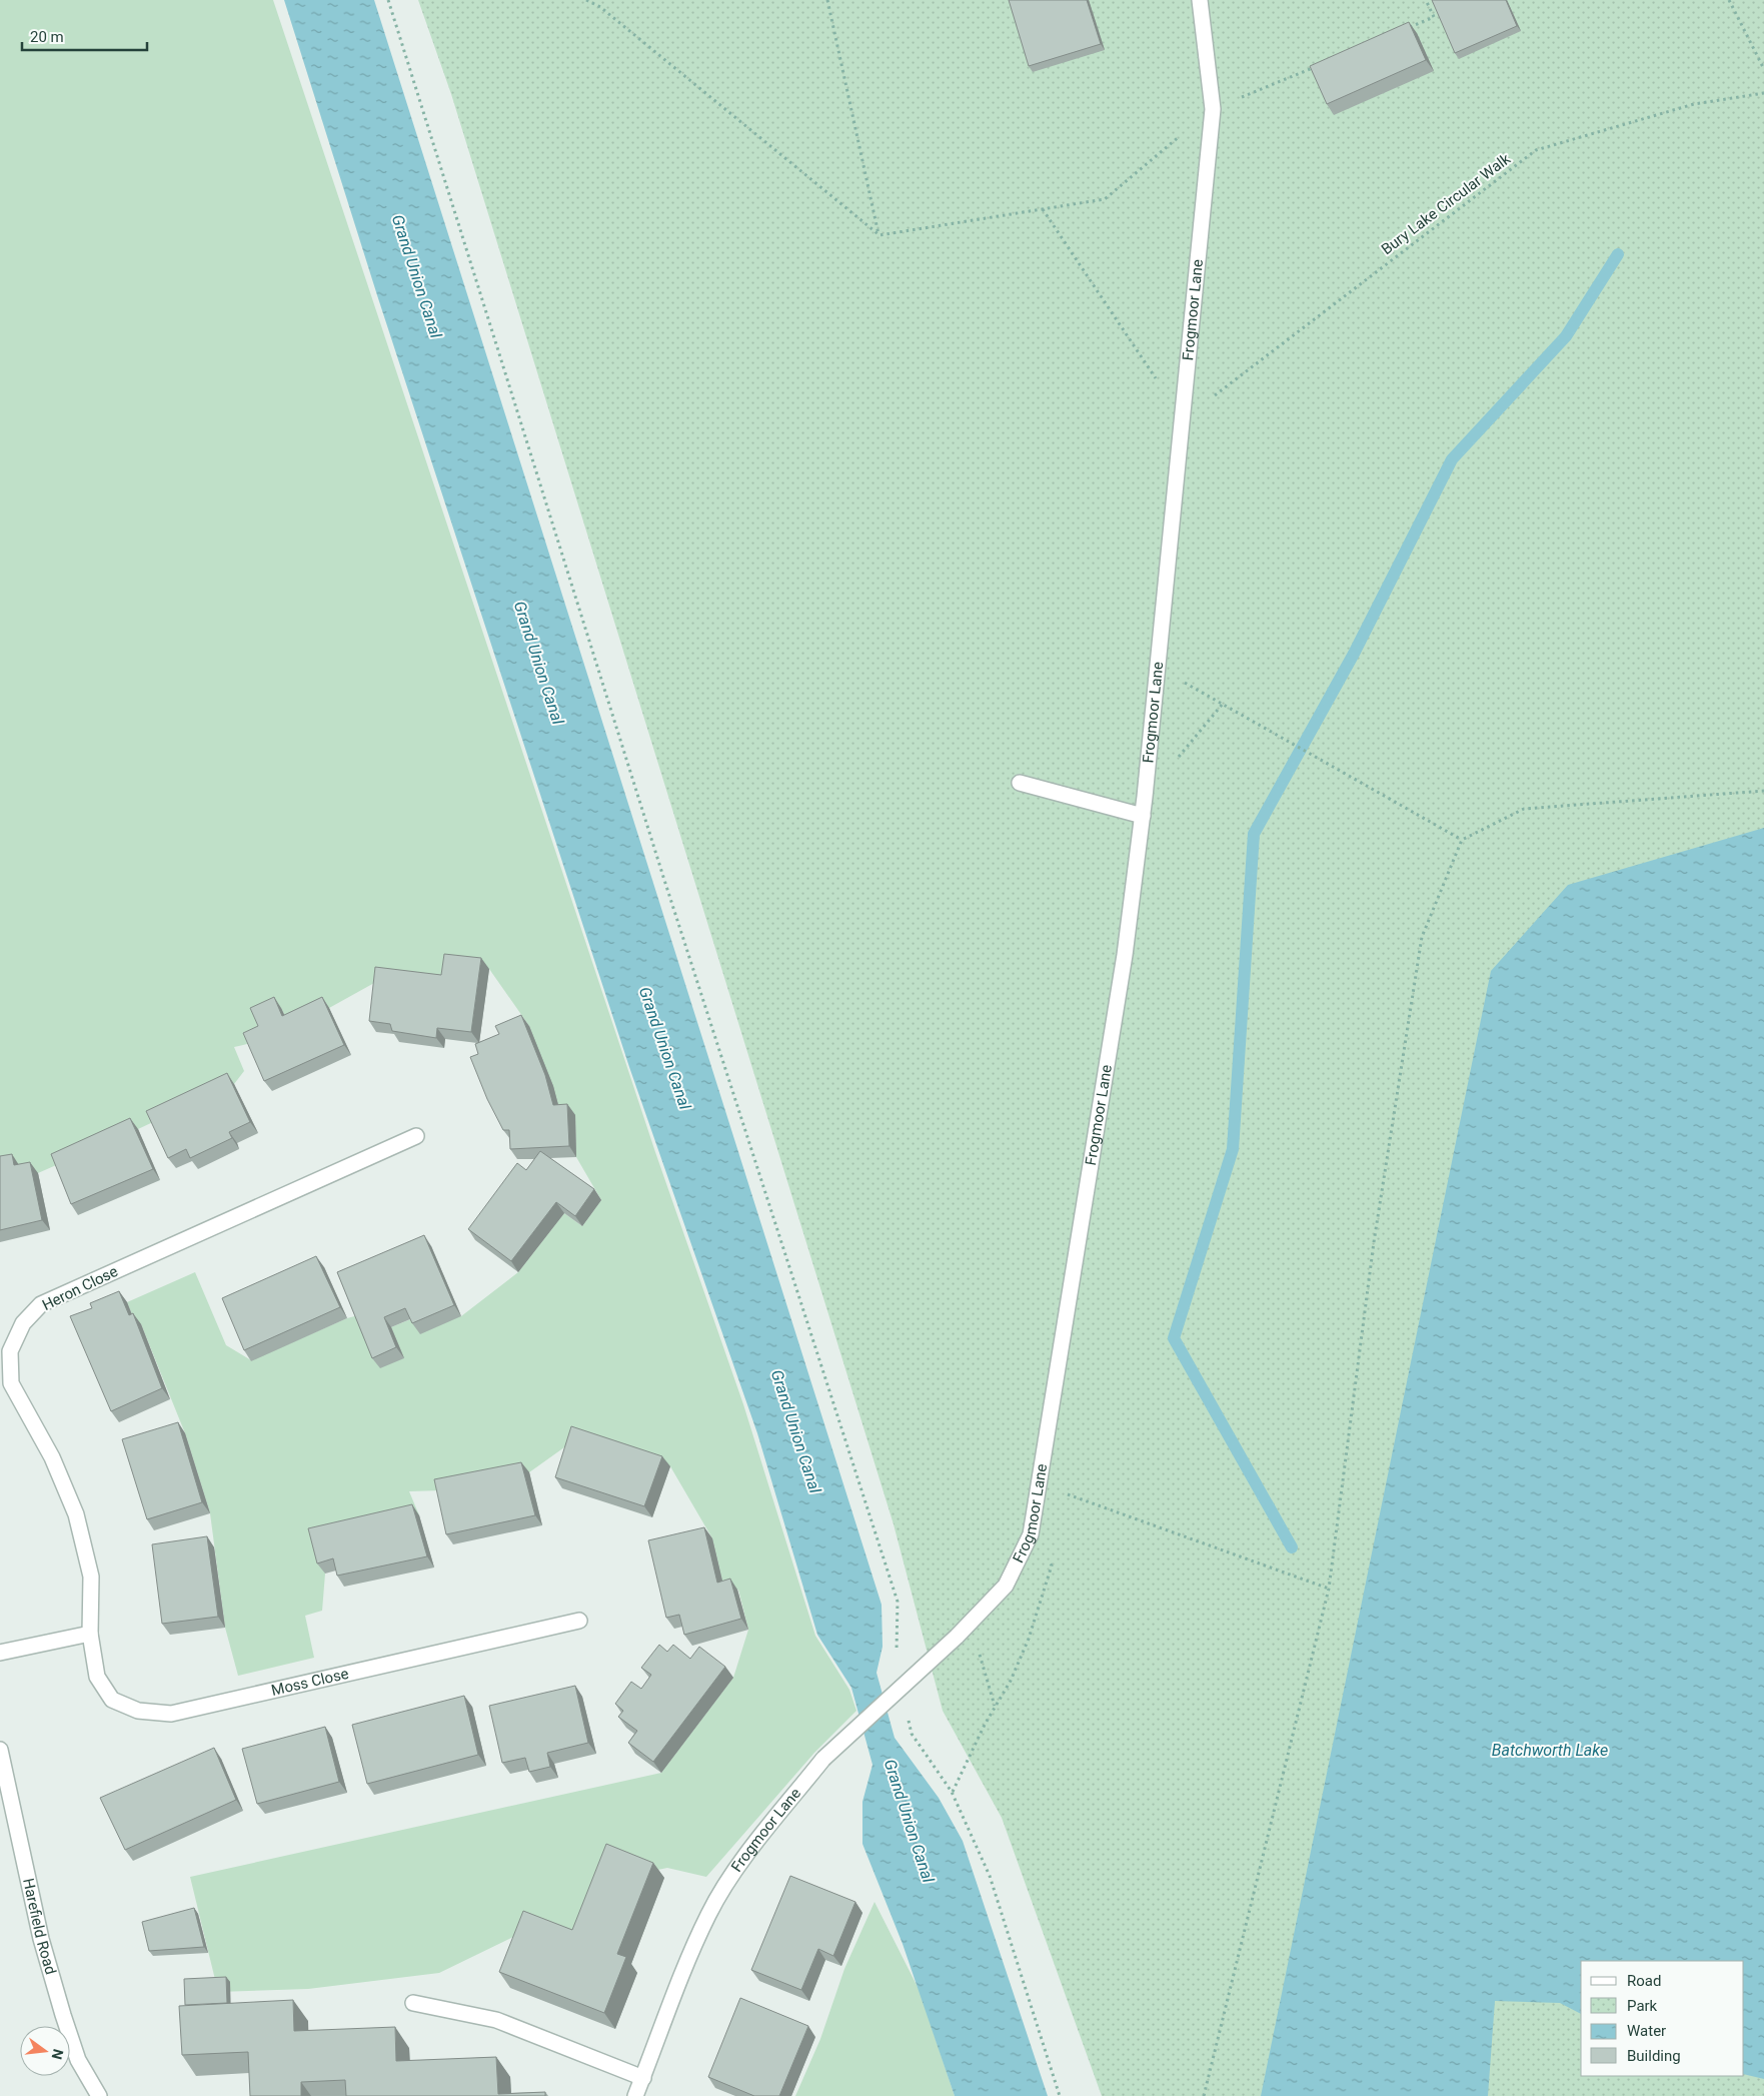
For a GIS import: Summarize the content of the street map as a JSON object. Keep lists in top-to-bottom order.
{
  "streets": {
    "street": [
      "Frogmoor Lane",
      "Heron Close",
      "Moss Close",
      "Harefield Road"
    ],
    "path": ["Bury Lake Circular Walk"]
  },
  "crossings": [
    ["Bury Lake Circular Walk", "Frogmoor Lane"],
    ["Heron Close", "Moss Close"]
  ],
  "water": ["Grand Union Canal", "Batchworth Lake"],
  "legend": [
    "Road",
    "Park",
    "Water",
    "Building"
  ],
  "scale_bar": "20 m",
  "north": "right"
}
